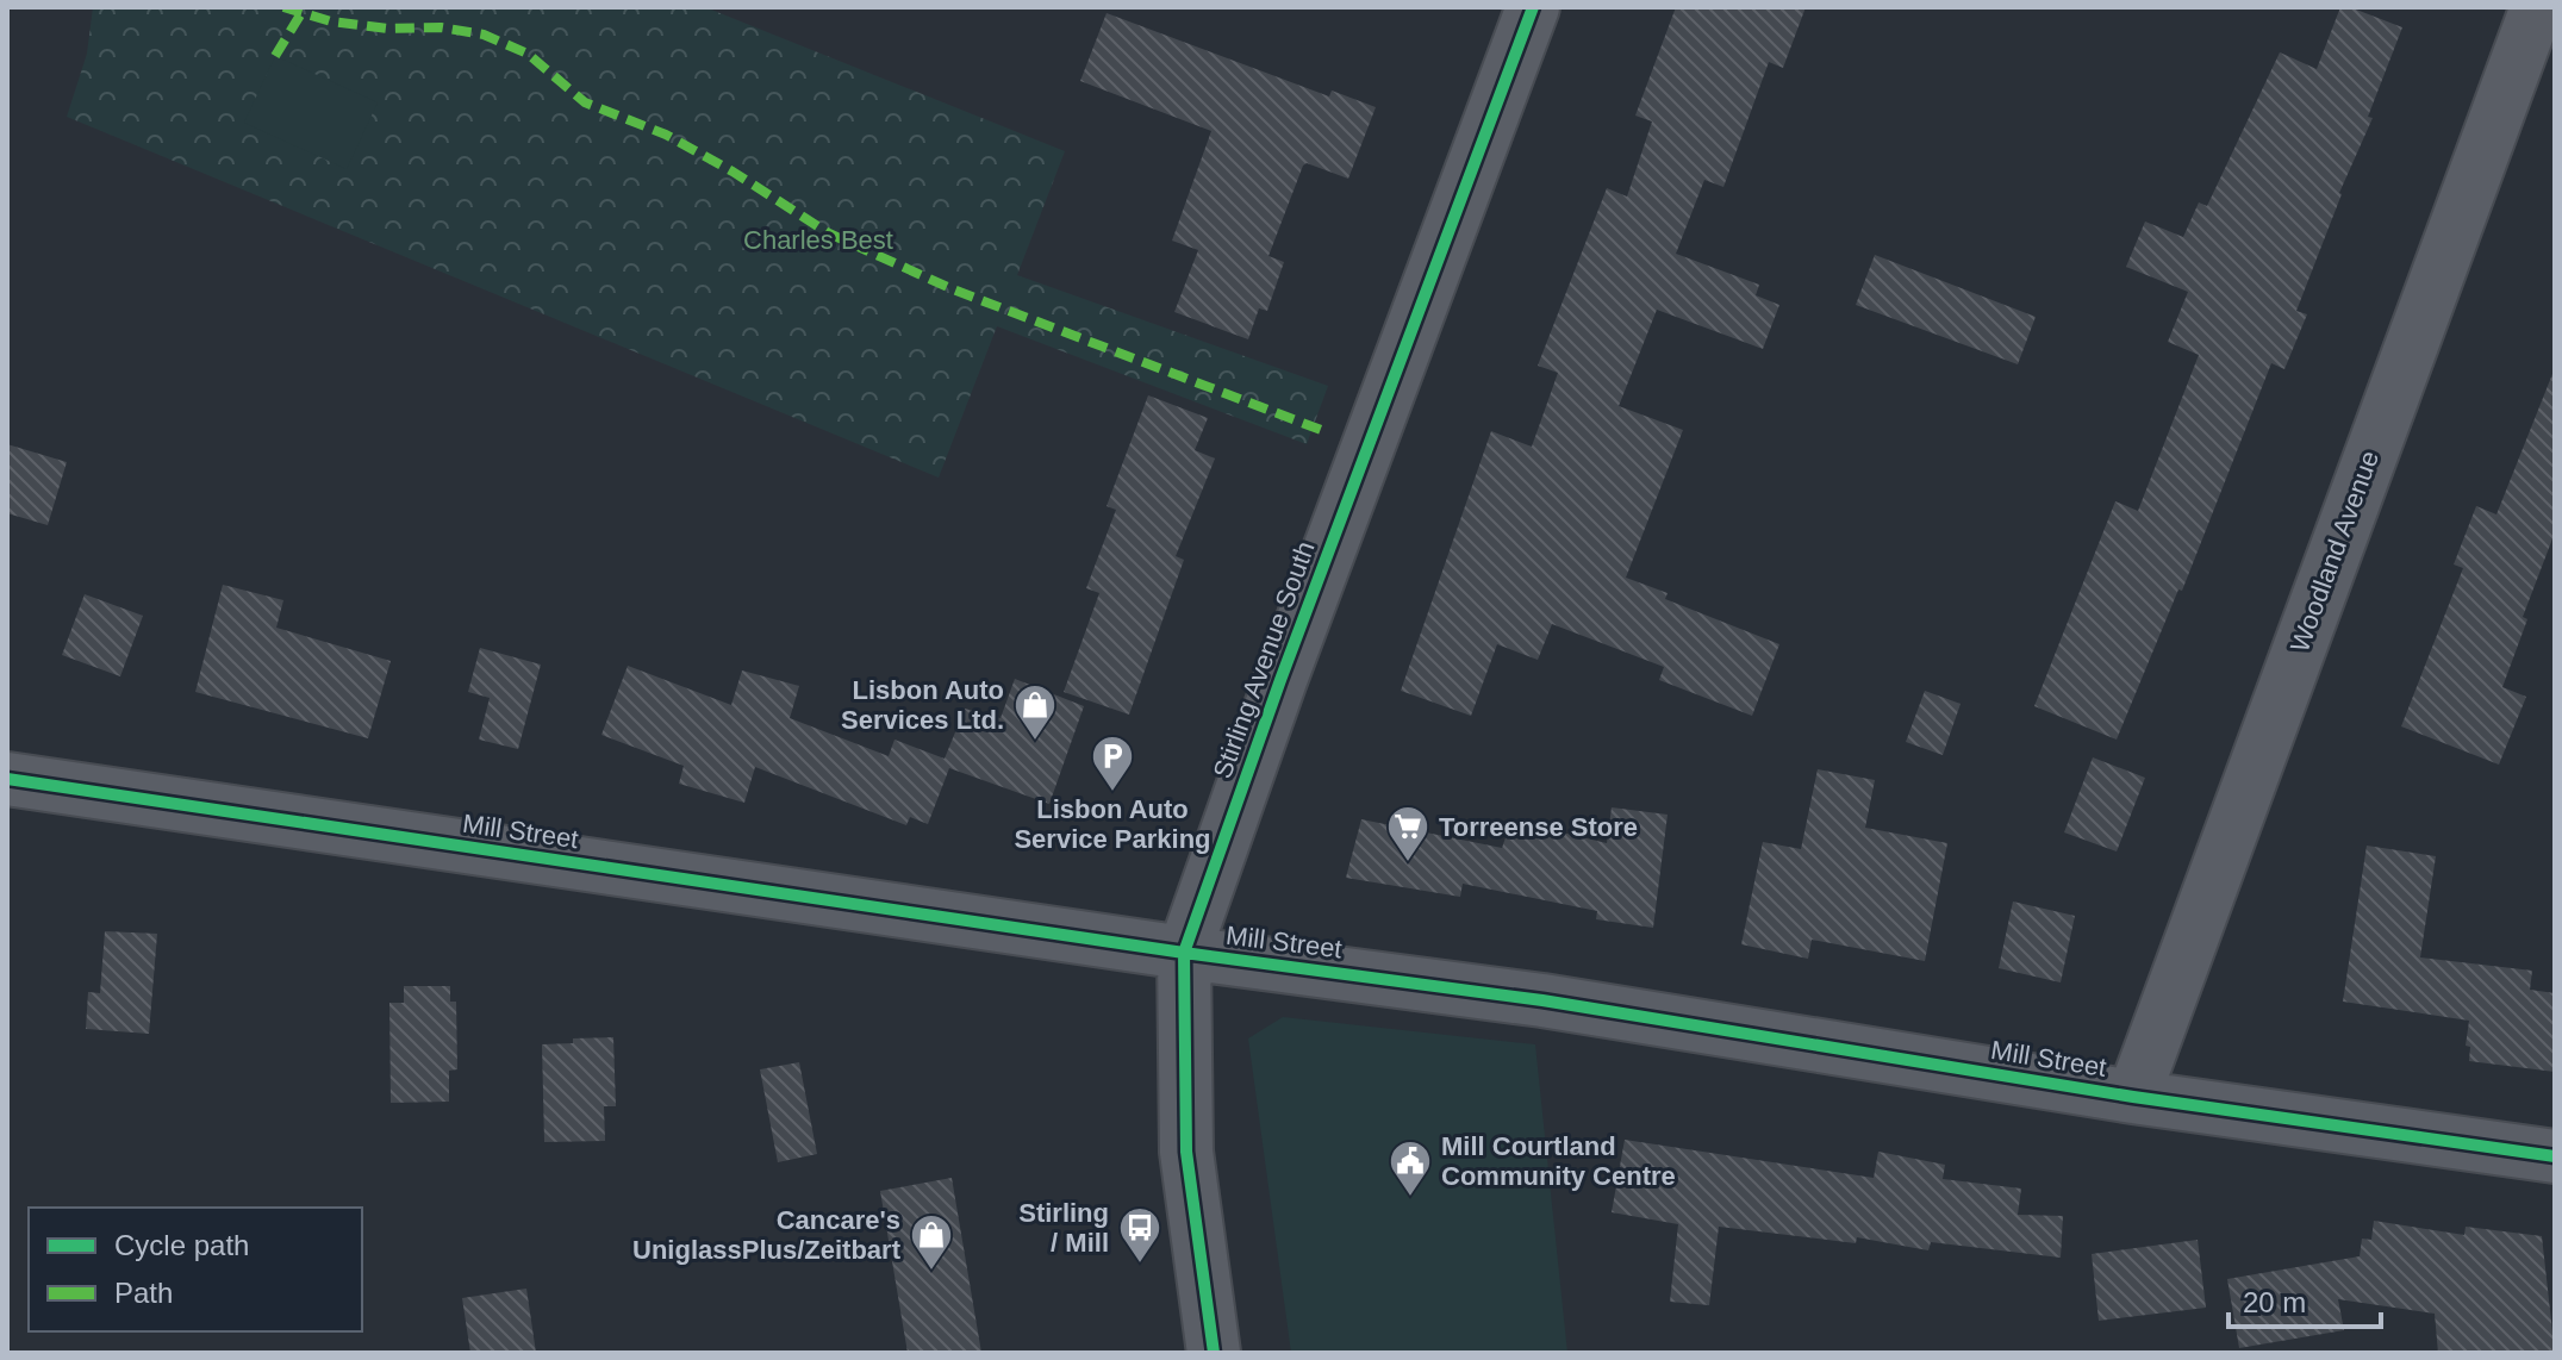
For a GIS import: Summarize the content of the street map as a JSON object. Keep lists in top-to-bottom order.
{
  "streets": {
    "street": ["Woodland Avenue", "Stirling Avenue South", "Mill Street"]
  },
  "crossings": [
    ["Woodland Avenue", "Mill Street"],
    ["Stirling Avenue South", "Mill Street"]
  ],
  "parks": ["Charles Best"],
  "places": {
    "shop": ["Lisbon Auto Services Ltd.", "Cancare's UniglassPlus/Zeitbart"],
    "parking": ["Lisbon Auto Service Parking"],
    "supermarket": ["Torreense Store"],
    "public building": ["Mill Courtland Community Centre"],
    "bus stop": ["Stirling / Mill"]
  },
  "legend": ["Cycle path", "Path"],
  "scale_bar": "20 m"
}
